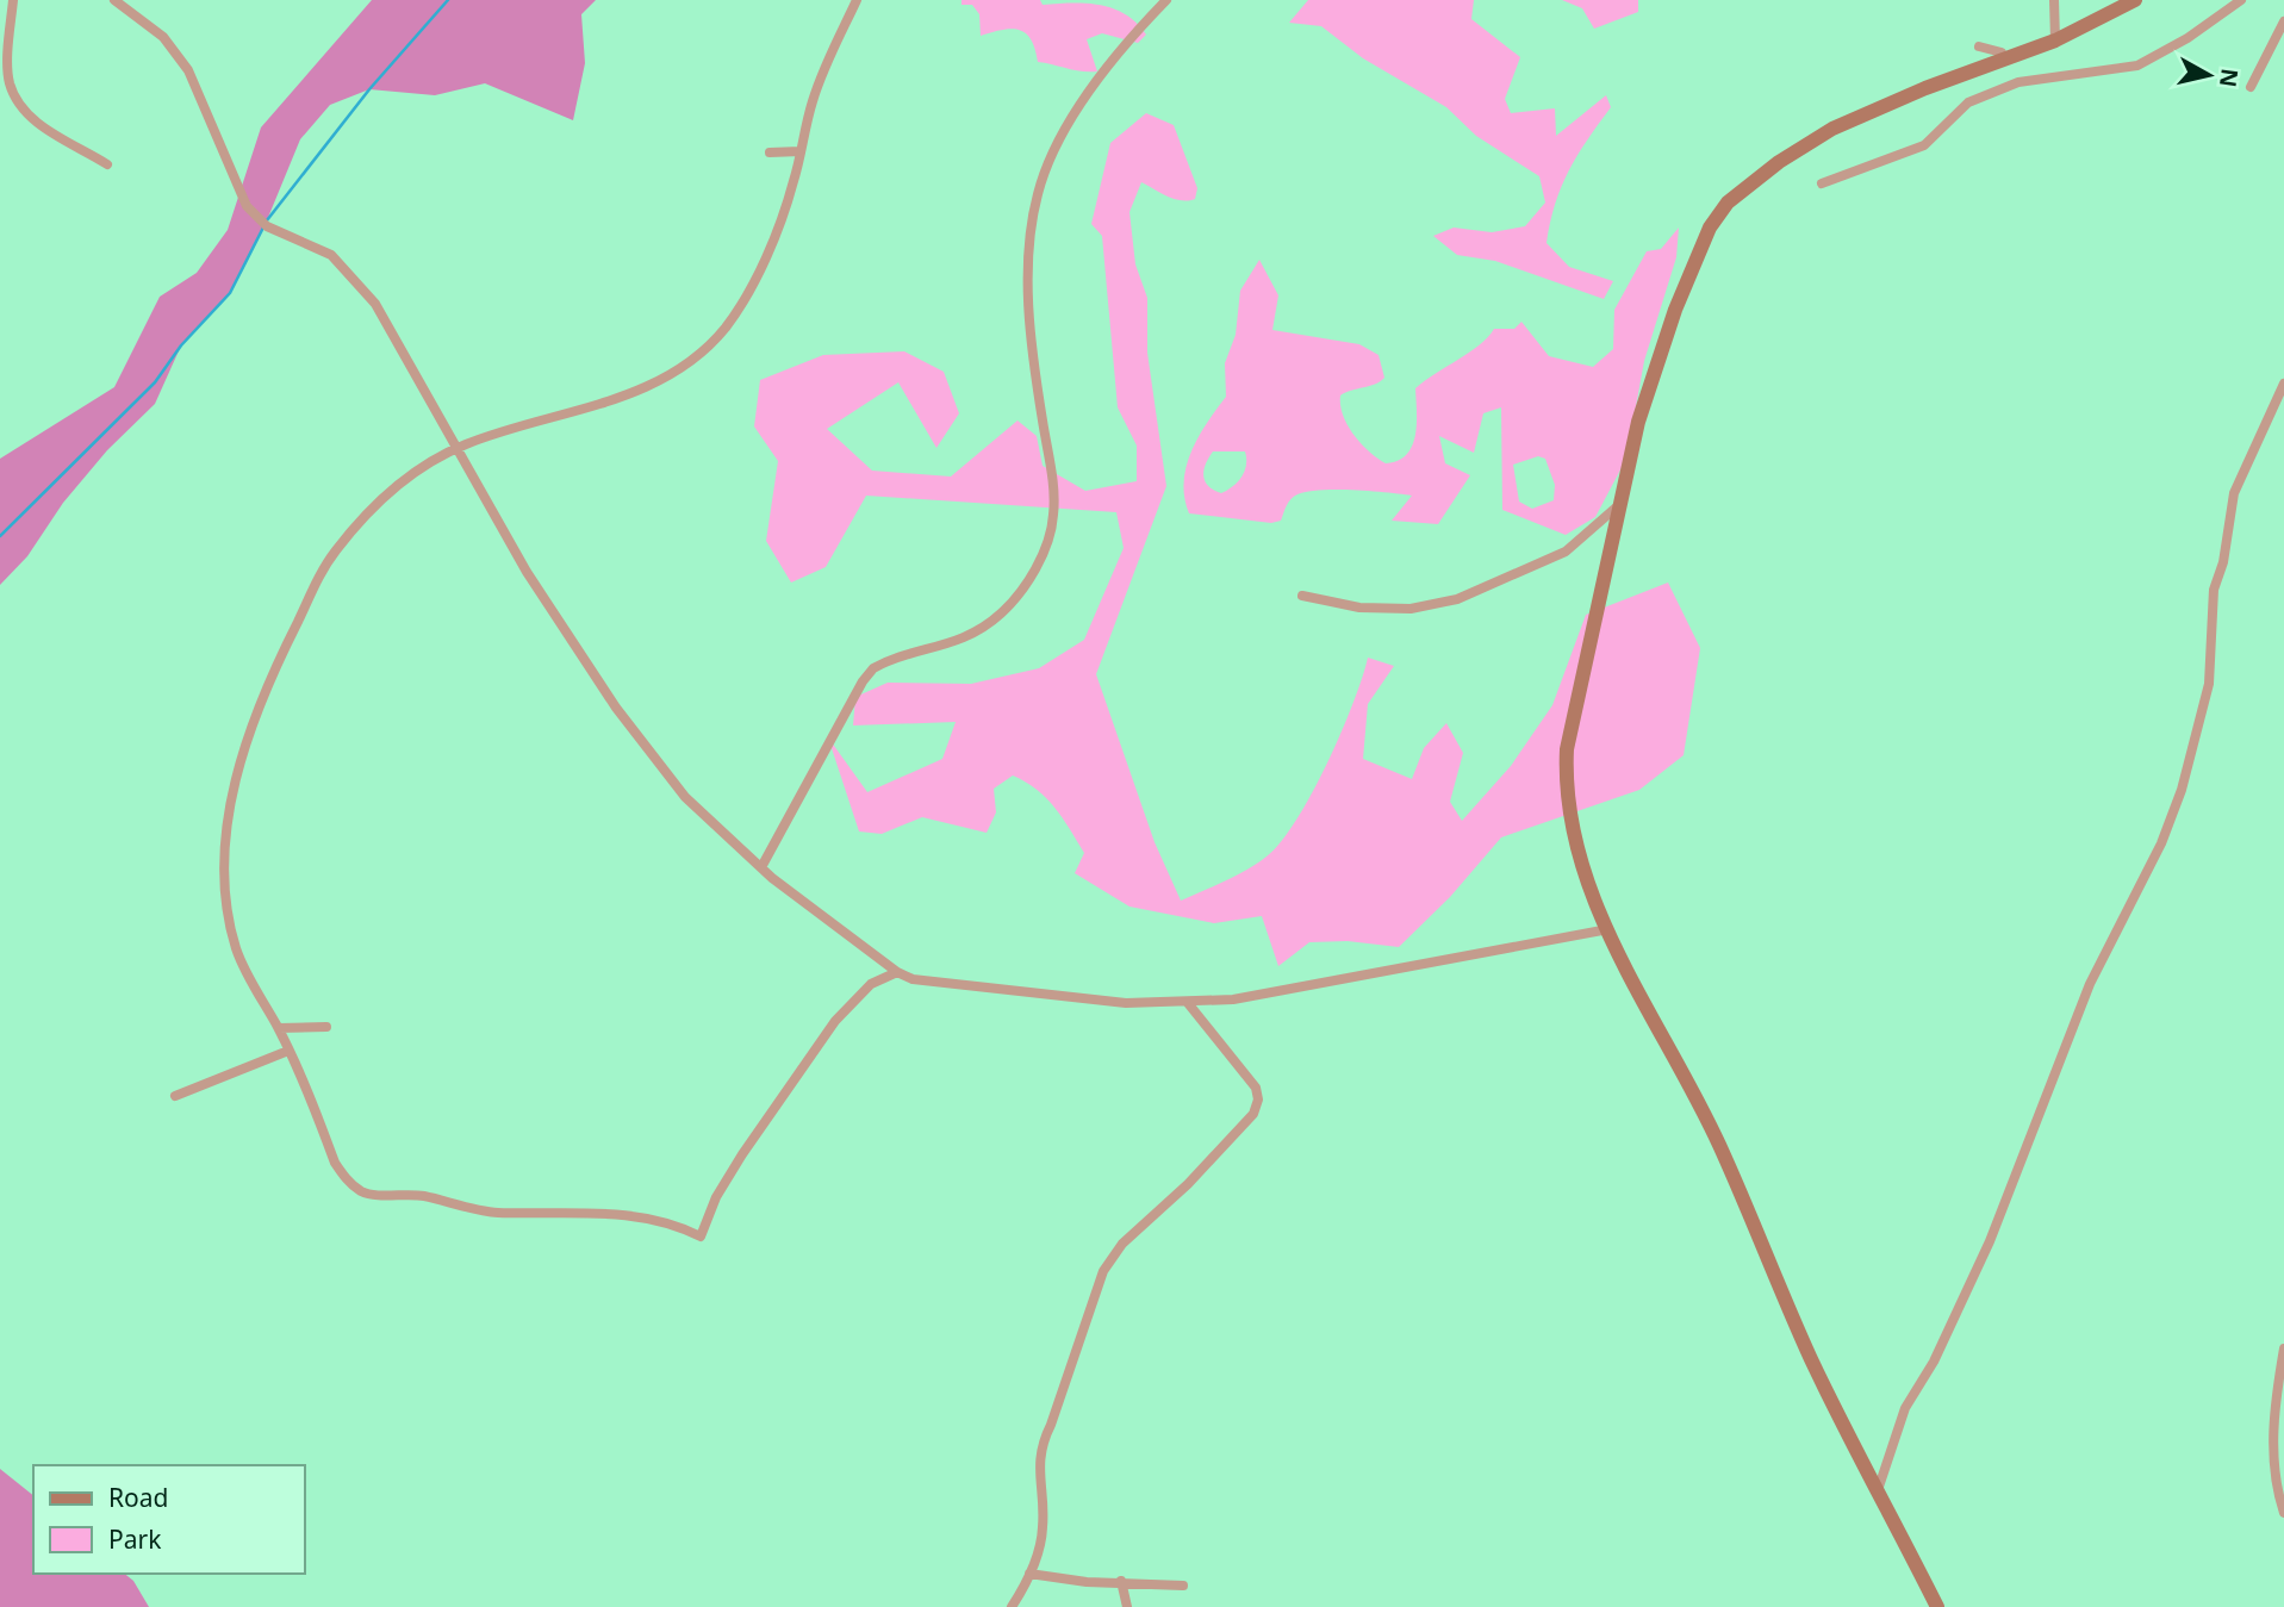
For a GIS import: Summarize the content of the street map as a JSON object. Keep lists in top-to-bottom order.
{
  "legend": ["Road", "Park"],
  "north": "right"
}
